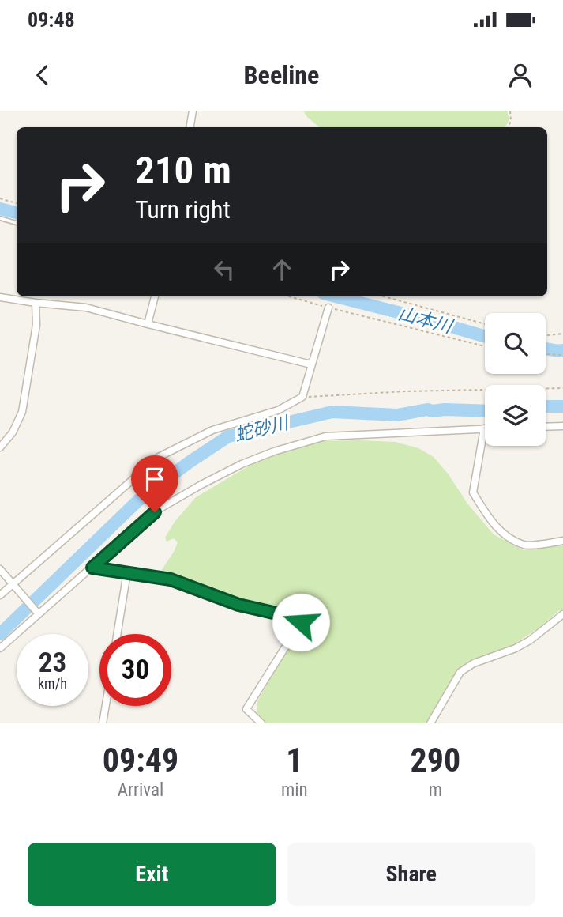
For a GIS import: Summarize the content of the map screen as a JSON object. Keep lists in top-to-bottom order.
{
  "water": ["山本川", "蛇砂川"],
  "page": {
    "status": "09:48",
    "header": "Beeline",
    "turn": ["210 m", "Turn right"],
    "speed": "23 km/h",
    "limit": "30",
    "eta": [
      "09:49",
      "Arrival",
      "1",
      "min",
      "290",
      "m"
    ],
    "buttons": ["Exit", "Share"]
  }
}
